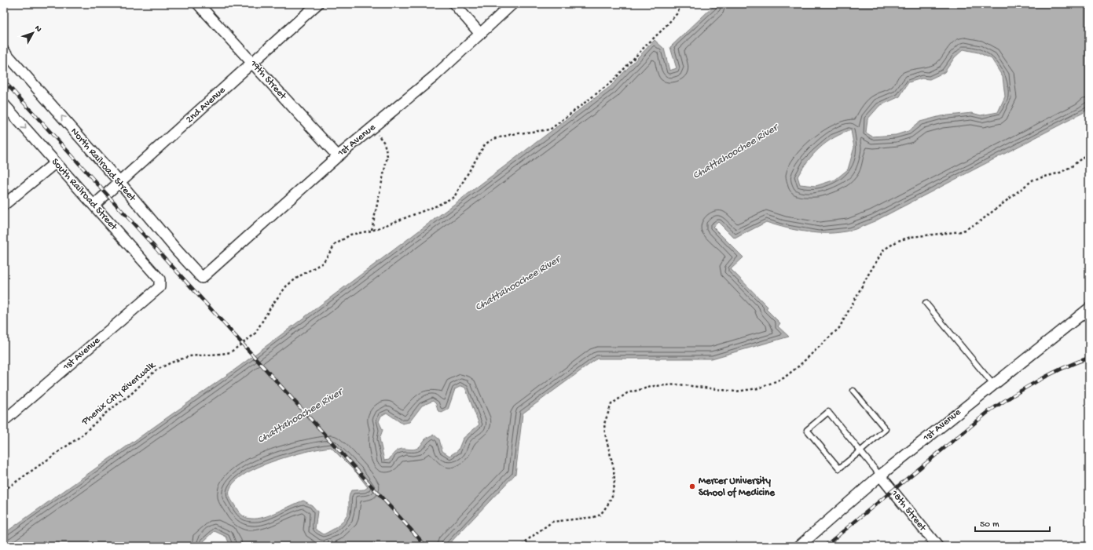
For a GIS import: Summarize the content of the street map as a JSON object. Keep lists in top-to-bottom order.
{
  "streets": {
    "street": [
      "19th Street",
      "2nd Avenue",
      "1st Avenue",
      "North Railroad Street",
      "South Railroad Street",
      "18th Street"
    ],
    "path": ["Phenix City Riverwalk"]
  },
  "crossings": [
    ["19th Street", "2nd Avenue"],
    ["19th Street", "1st Avenue"],
    ["2nd Avenue", "North Railroad Street"],
    ["2nd Avenue", "South Railroad Street"],
    ["1st Avenue", "North Railroad Street"],
    ["1st Avenue", "South Railroad Street"],
    ["1st Avenue", "18th Street"]
  ],
  "one_way": ["North Railroad Street"],
  "water": ["Chattahoochee River"],
  "places": ["Mercer University School of Medicine"],
  "scale_bar": "50 m",
  "north": "top right"
}
